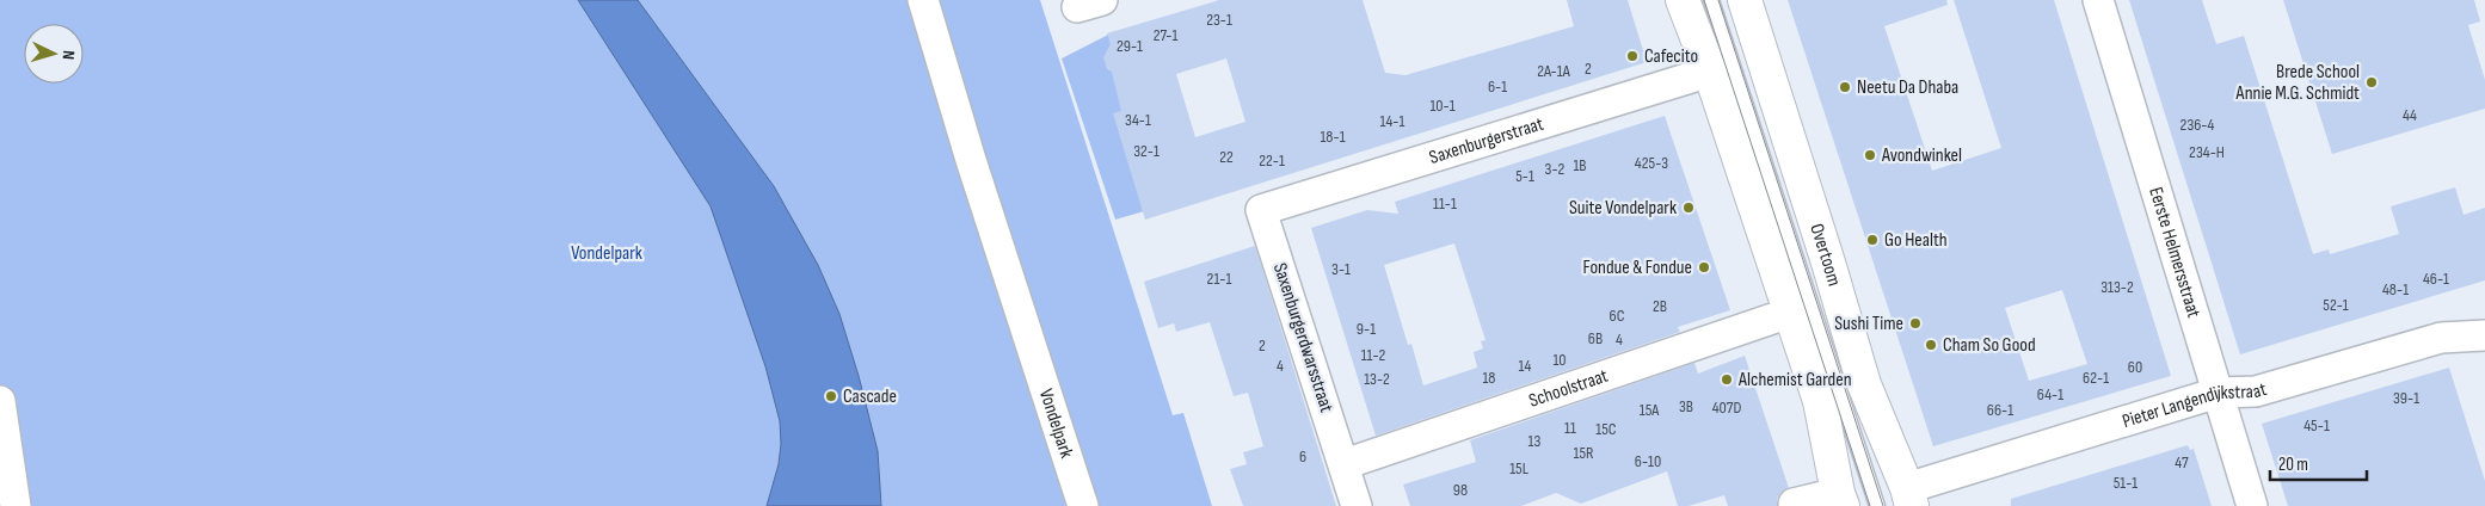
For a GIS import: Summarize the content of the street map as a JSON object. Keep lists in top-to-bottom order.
{
  "streets": {
    "main road": ["Overtoom"],
    "street": [
      "Saxenburgerstraat",
      "Eerste Helmersstraat",
      "Saxenburgerdwarsstraat",
      "Schoolstraat",
      "Pieter Langendijkstraat",
      "Vondelpark"
    ]
  },
  "crossings": [
    ["Saxenburgerstraat", "Saxenburgerdwarsstraat"],
    ["Eerste Helmersstraat", "Pieter Langendijkstraat"],
    ["Overtoom", "Pieter Langendijkstraat"],
    ["Saxenburgerdwarsstraat", "Schoolstraat"]
  ],
  "parks": ["Vondelpark"],
  "places": [
    "Cafecito",
    "Brede School Annie M.G. Schmidt",
    "Neetu Da Dhaba",
    "Avondwinkel",
    "Suite Vondelpark",
    "Go Health",
    "Fondue & Fondue",
    "Sushi Time",
    "Cham So Good",
    "Alchemist Garden",
    "Cascade"
  ],
  "house_numbers": [
    "23-1",
    "27-1",
    "29-1",
    "2",
    "2A-1A",
    "6-1",
    "10-1",
    "44",
    "34-1",
    "14-1",
    "236-4",
    "18-1",
    "32-1",
    "234-H",
    "22",
    "22-1",
    "425-3",
    "1B",
    "3-2",
    "5-1",
    "11-1",
    "3-1",
    "21-1",
    "46-1",
    "313-2",
    "48-1",
    "52-1",
    "2B",
    "6C",
    "9-1",
    "6B",
    "4",
    "2",
    "11-2",
    "10",
    "4",
    "14",
    "60",
    "18",
    "62-1",
    "13-2",
    "64-1",
    "39-1",
    "3B",
    "407D",
    "15A",
    "66-1",
    "45-1",
    "11",
    "15C",
    "13",
    "15R",
    "6",
    "6-10",
    "47",
    "15L",
    "51-1",
    "98"
  ],
  "scale_bar": "20 m",
  "north": "right"
}
